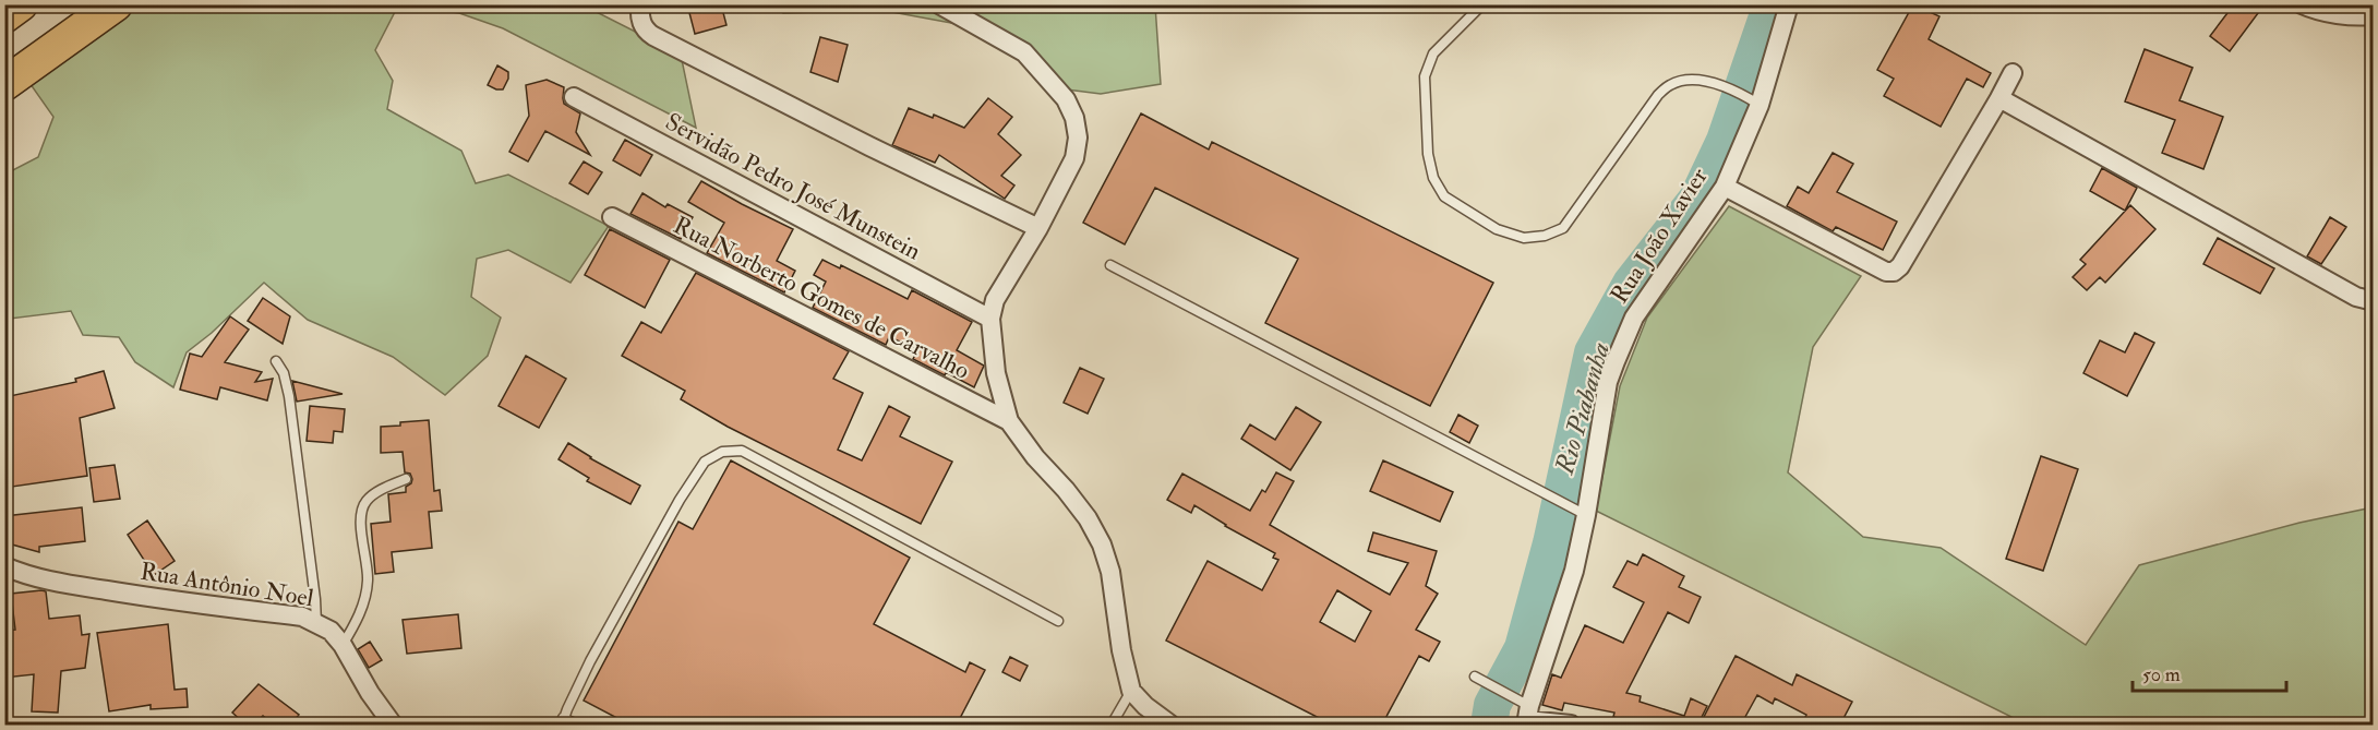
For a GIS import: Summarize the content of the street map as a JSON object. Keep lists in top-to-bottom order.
{
  "streets": {
    "street": [
      "Servidão Pedro José Munstein",
      "Rua João Xavier",
      "Rua Norberto Gomes de Carvalho",
      "Rua Antônio Noel"
    ]
  },
  "water": ["Rio Piabanha"],
  "scale_bar": "50 m"
}
